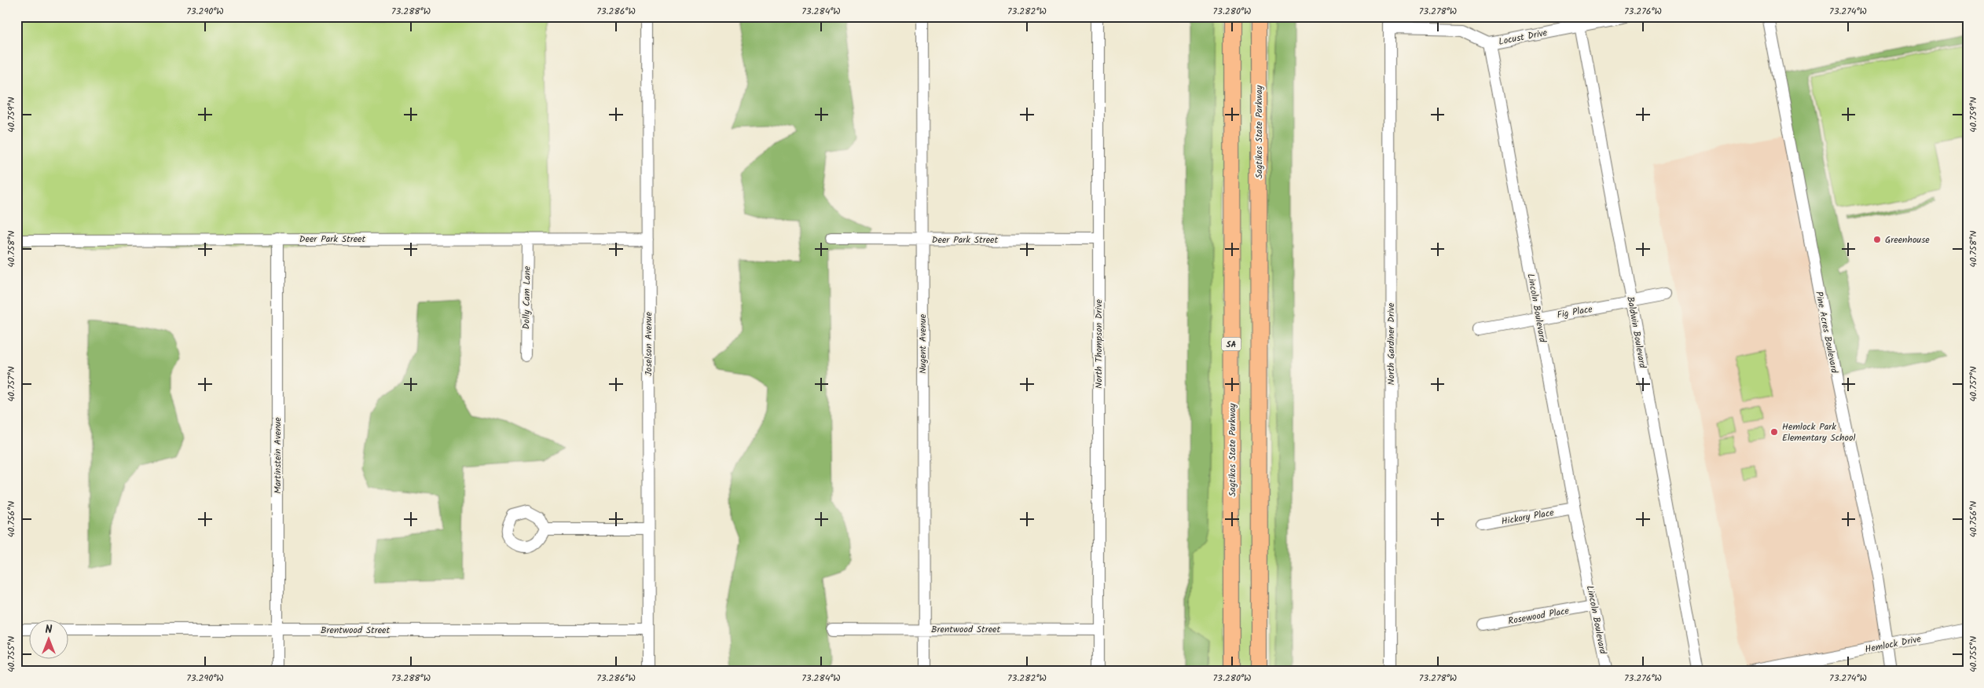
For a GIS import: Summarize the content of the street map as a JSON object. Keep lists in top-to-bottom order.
{
  "streets": {
    "highway": ["Sagtikos State Parkway", "SA"],
    "street": [
      "Locust Drive",
      "Deer Park Street",
      "Dolly Cam Lane",
      "Lincoln Boulevard",
      "Fig Place",
      "Baldwin Boulevard",
      "Pine Acres Boulevard",
      "Joselson Avenue",
      "Nugent Avenue",
      "North Thompson Drive",
      "North Gardiner Drive",
      "Martinstein Avenue",
      "Hickory Place",
      "Rosewood Place",
      "Brentwood Street",
      "Hemlock Drive"
    ]
  },
  "crossings": [
    ["Locust Drive", "Lincoln Boulevard"],
    ["Locust Drive", "Baldwin Boulevard"],
    ["Deer Park Street", "Dolly Cam Lane"],
    ["Deer Park Street", "Joselson Avenue"],
    ["Deer Park Street", "Nugent Avenue"],
    ["Deer Park Street", "North Thompson Drive"],
    ["Deer Park Street", "Martinstein Avenue"],
    ["Lincoln Boulevard", "Fig Place"],
    ["Lincoln Boulevard", "Hickory Place"],
    ["Lincoln Boulevard", "Rosewood Place"],
    ["Fig Place", "Baldwin Boulevard"],
    ["Pine Acres Boulevard", "Hemlock Drive"],
    ["Joselson Avenue", "Brentwood Street"],
    ["Nugent Avenue", "Brentwood Street"],
    ["North Thompson Drive", "Brentwood Street"],
    ["Martinstein Avenue", "Brentwood Street"]
  ],
  "places": ["Greenhouse", "Hemlock Park Elementary School"],
  "north": "top",
  "coordinates": [
    "73.290°W",
    "73.288°W",
    "73.286°W",
    "73.284°W",
    "73.282°W",
    "73.280°W",
    "73.278°W",
    "73.276°W",
    "73.274°W",
    "40.759°N",
    "40.758°N",
    "40.757°N",
    "40.756°N",
    "40.755°N"
  ]
}
